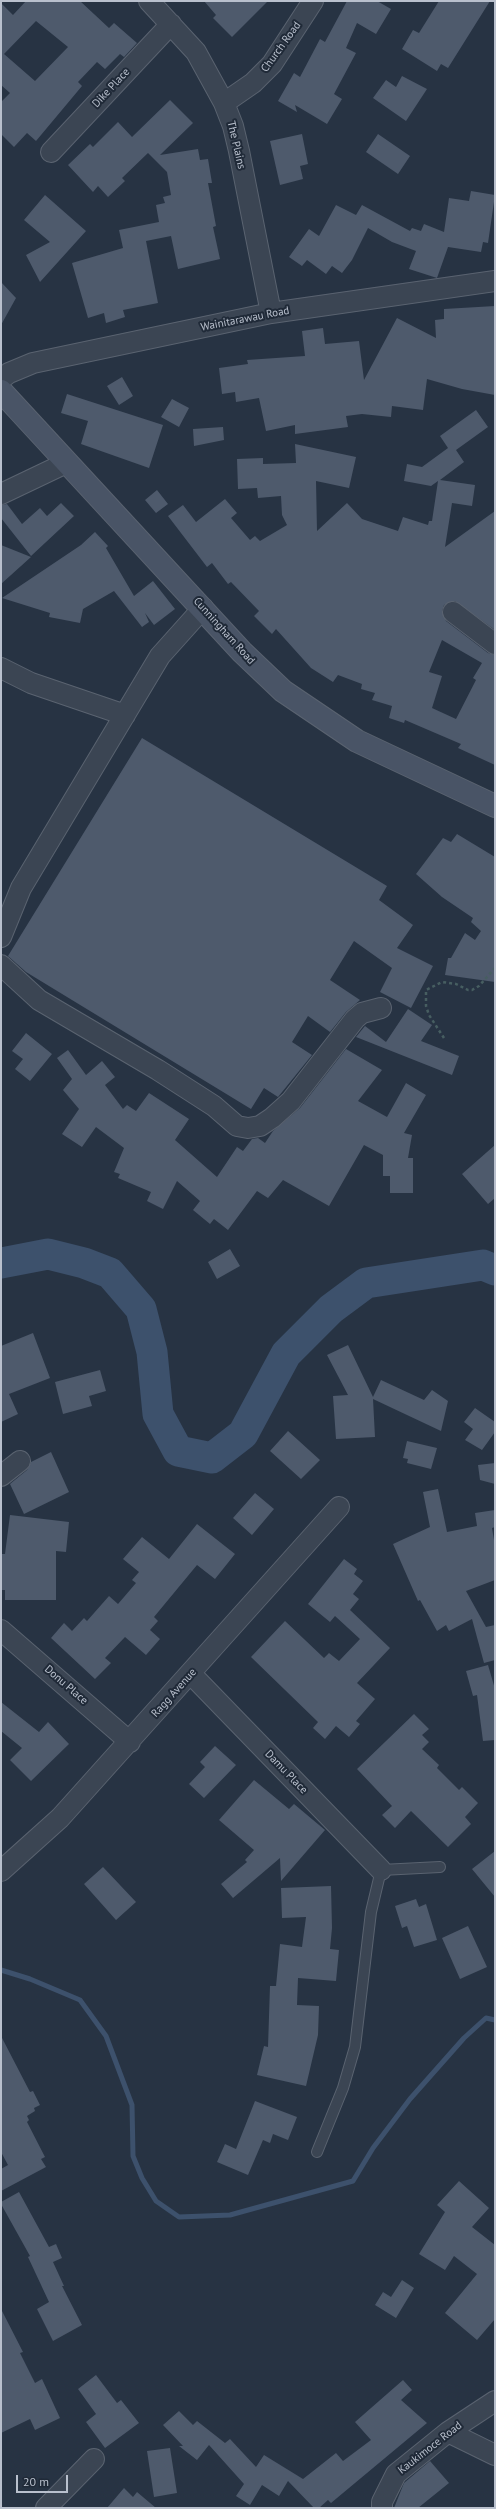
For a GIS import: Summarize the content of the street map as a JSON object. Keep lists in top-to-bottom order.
{
  "streets": {
    "main road": ["Cunningham Road"],
    "street": [
      "Church Road",
      "Dike Place",
      "The Plains",
      "Wainitarawau Road",
      "Donu Place",
      "Ragg Avenue",
      "Damu Place",
      "Kaukimoce Road"
    ]
  },
  "crossings": [
    ["Church Road", "The Plains"],
    ["Dike Place", "The Plains"],
    ["The Plains", "Wainitarawau Road"],
    ["Donu Place", "Ragg Avenue"],
    ["Ragg Avenue", "Damu Place"]
  ],
  "scale_bar": "20 m"
}
